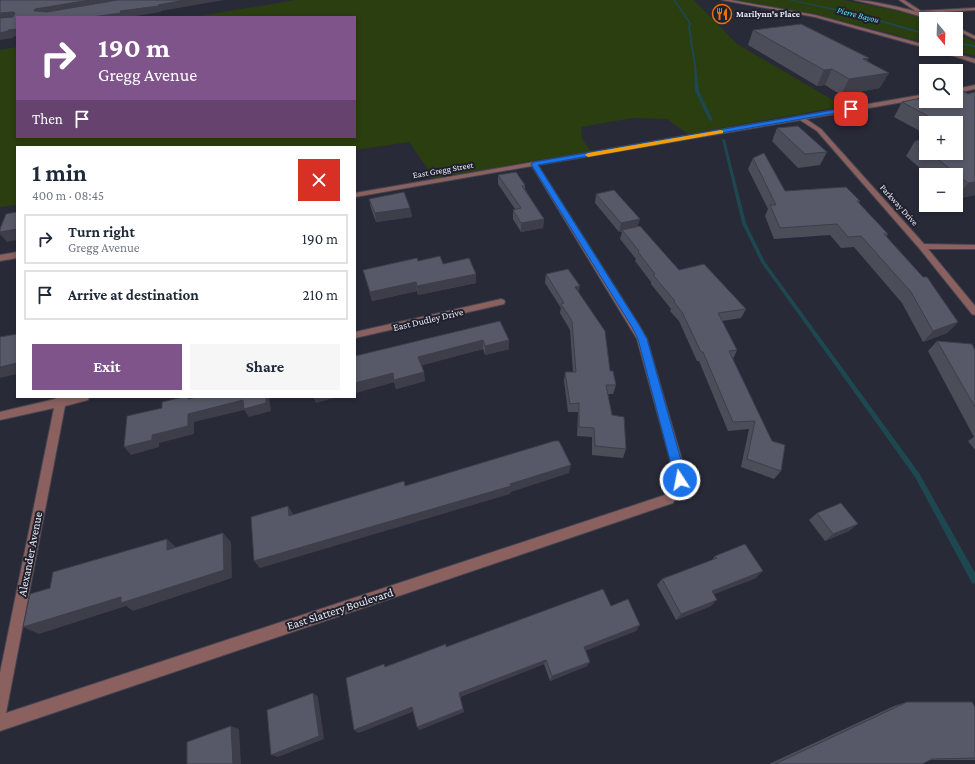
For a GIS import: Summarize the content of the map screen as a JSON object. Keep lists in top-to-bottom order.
{
  "streets": {
    "street": [
      "East Gregg Street",
      "Parkway Drive",
      "East Dudley Drive",
      "Alexander Avenue",
      "East Slattery Boulevard"
    ]
  },
  "crossings": [
    ["East Gregg Street", "Parkway Drive"],
    ["East Gregg Street", "East Slattery Boulevard"]
  ],
  "water": ["Pierre Bayou"],
  "places": {
    "restaurant": ["Marilynn's Place"]
  },
  "north": "bottom",
  "page": {
    "map_buttons": ["+", "−"],
    "turn": ["190 m", "Gregg Avenue"],
    "then": "Then",
    "heading": ["1 min", "400 m · 08:45"],
    "list": [
      {
        "name": "Turn right",
        "note": "Gregg Avenue",
        "value": "190 m"
      },
      {
        "name": "Arrive at destination",
        "value": "210 m"
      }
    ],
    "buttons": ["Exit", "Share"]
  }
}
